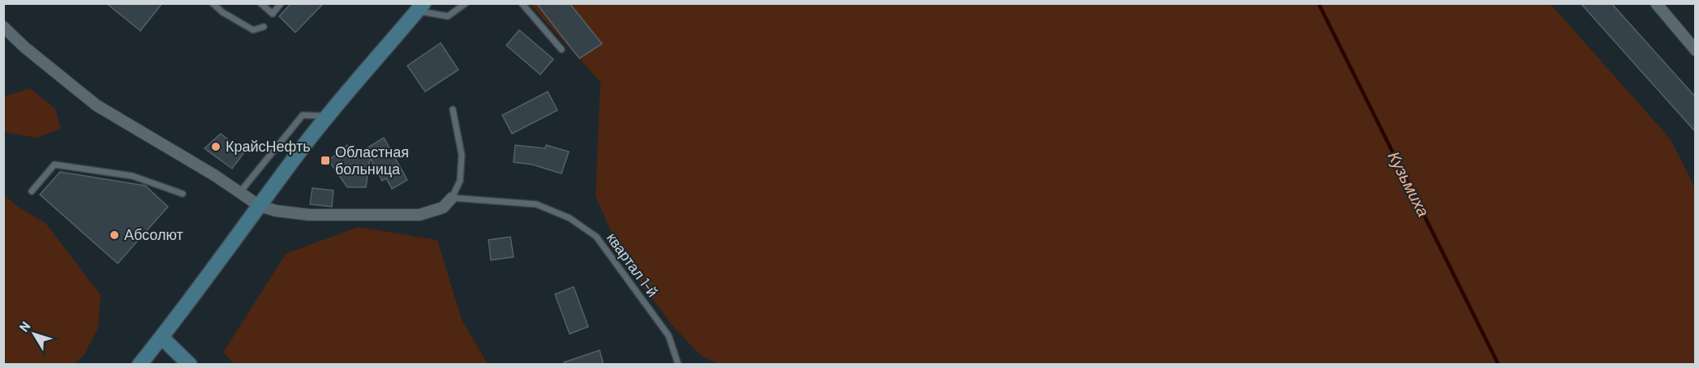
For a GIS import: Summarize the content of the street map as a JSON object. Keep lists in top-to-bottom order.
{
  "streets": {
    "lane": ["квартал 1-й"]
  },
  "water": ["Кузьмиха"],
  "places": {
    "other": ["КрайсНефть", "Абсолют"],
    "transit": ["Областная больница"]
  },
  "north": "top left"
}
